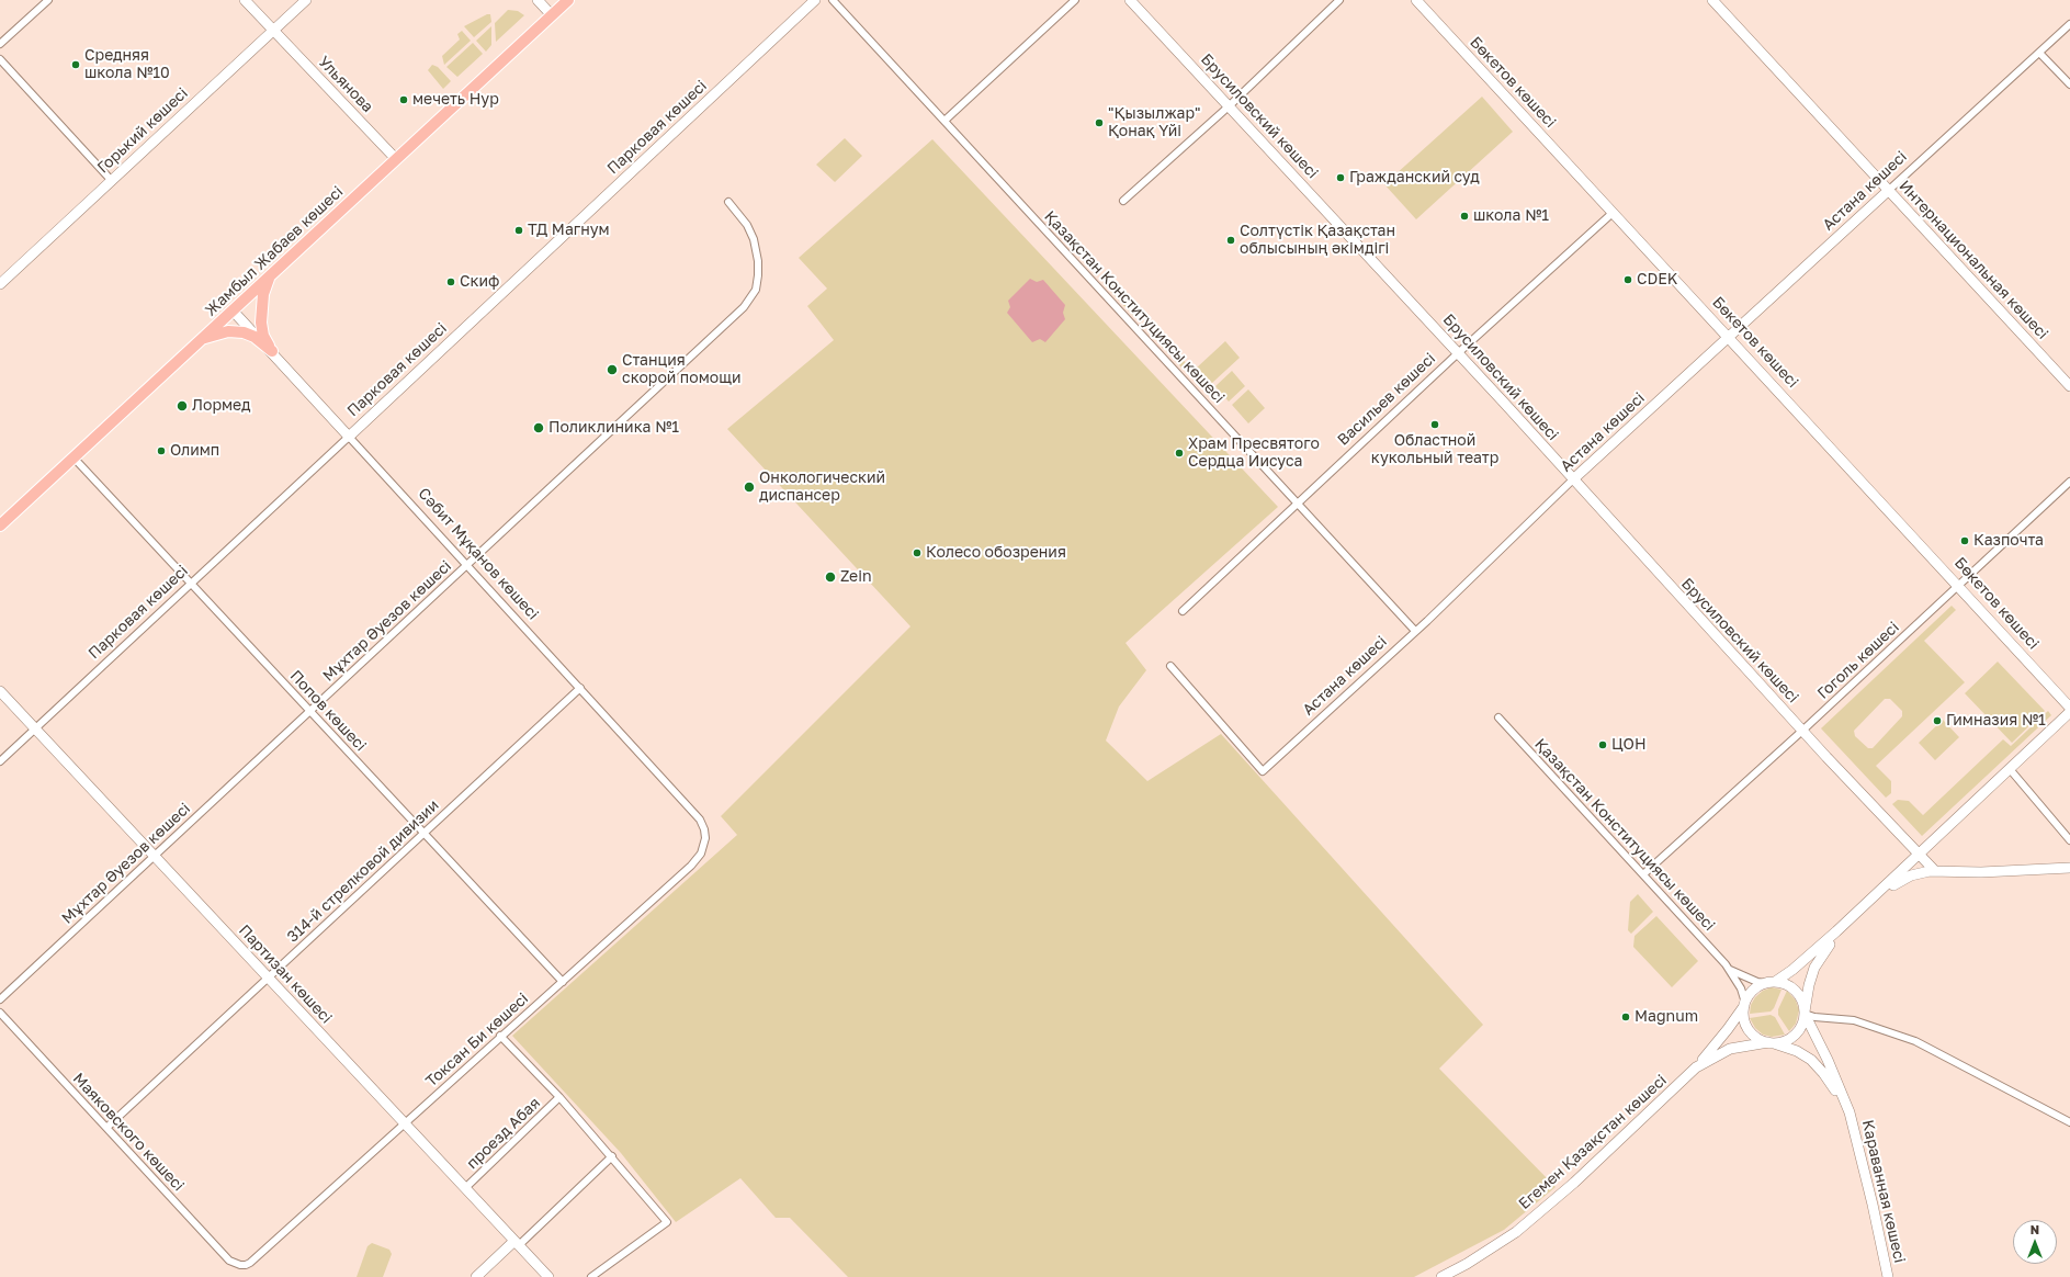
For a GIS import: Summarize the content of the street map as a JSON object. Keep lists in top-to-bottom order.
{
  "streets": {
    "main road": [
      "Бөкетов көшесі",
      "Ульянова",
      "Брусиловский көшесі",
      "Парковая көшесі",
      "Горький көшесі",
      "Астана көшесі",
      "Жамбыл Жабаев көшесі",
      "Интернациональная көшесі",
      "Сәбит Мұқанов көшесі",
      "Партизан көшесі",
      "Егемен Қазақстан көшесі",
      "Караванная көшесі"
    ],
    "street": [
      "Қазақстан Конституциясы көшесі",
      "Васильев көшесі",
      "Мұхтар Әуезов көшесі",
      "Гоголь көшесі",
      "Попов көшесі",
      "314-й стрелковой дивизии",
      "Токсан Би көшесі",
      "Маяковского көшесі",
      "проезд Абая"
    ]
  },
  "crossings": [
    ["Бөкетов көшесі", "Астана көшесі"],
    ["Бөкетов көшесі", "Васильев көшесі"],
    ["Бөкетов көшесі", "Гоголь көшесі"],
    ["Ульянова", "Горький көшесі"],
    ["Ульянова", "Жамбыл Жабаев көшесі"],
    ["Брусиловский көшесі", "Астана көшесі"],
    ["Брусиловский көшесі", "Васильев көшесі"],
    ["Брусиловский көшесі", "Гоголь көшесі"],
    ["Парковая көшесі", "Сәбит Мұқанов көшесі"],
    ["Парковая көшесі", "Попов көшесі"],
    ["Парковая көшесі", "Партизан көшесі"],
    ["Астана көшесі", "Интернациональная көшесі"],
    ["Астана көшесі", "Қазақстан Конституциясы көшесі"],
    ["Жамбыл Жабаев көшесі", "Сәбит Мұқанов көшесі"],
    ["Жамбыл Жабаев көшесі", "Попов көшесі"],
    ["Қазақстан Конституциясы көшесі", "Васильев көшесі"],
    ["Қазақстан Конституциясы көшесі", "Гоголь көшесі"],
    ["Қазақстан Конституциясы көшесі", "Егемен Қазақстан көшесі"],
    ["Қазақстан Конституциясы көшесі", "Караванная көшесі"],
    ["Сәбит Мұқанов көшесі", "Мұхтар Әуезов көшесі"],
    ["Сәбит Мұқанов көшесі", "314-й стрелковой дивизии"],
    ["Сәбит Мұқанов көшесі", "Токсан Би көшесі"],
    ["Мұхтар Әуезов көшесі", "Попов көшесі"],
    ["Мұхтар Әуезов көшесі", "Партизан көшесі"],
    ["Попов көшесі", "314-й стрелковой дивизии"],
    ["Попов көшесі", "Токсан Би көшесі"],
    ["314-й стрелковой дивизии", "Партизан көшесі"],
    ["314-й стрелковой дивизии", "Маяковского көшесі"],
    ["Партизан көшесі", "Токсан Би көшесі"],
    ["Партизан көшесі", "проезд Абая"],
    ["Токсан Би көшесі", "Маяковского көшесі"],
    ["Егемен Қазақстан көшесі", "Караванная көшесі"]
  ],
  "places": [
    "Средняя школа №10",
    "мечеть Нур",
    "\"Қызылжар\" Қонақ Үйі",
    "Гражданский суд",
    "школа №1",
    "ТД Магнум",
    "Солтүстік Қазақстан облысының әкімдігі",
    "CDEK",
    "Скиф",
    "Станция скорой помощи",
    "Лормед",
    "Областной кукольный театр",
    "Поликлиника №1",
    "Олимп",
    "Храм Пресвятого Сердца Иисуса",
    "Онкологический диспансер",
    "Казпочта",
    "Колесо обозрения",
    "Zein",
    "Гимназия №1",
    "ЦОН",
    "Magnum"
  ],
  "north": "top"
}
